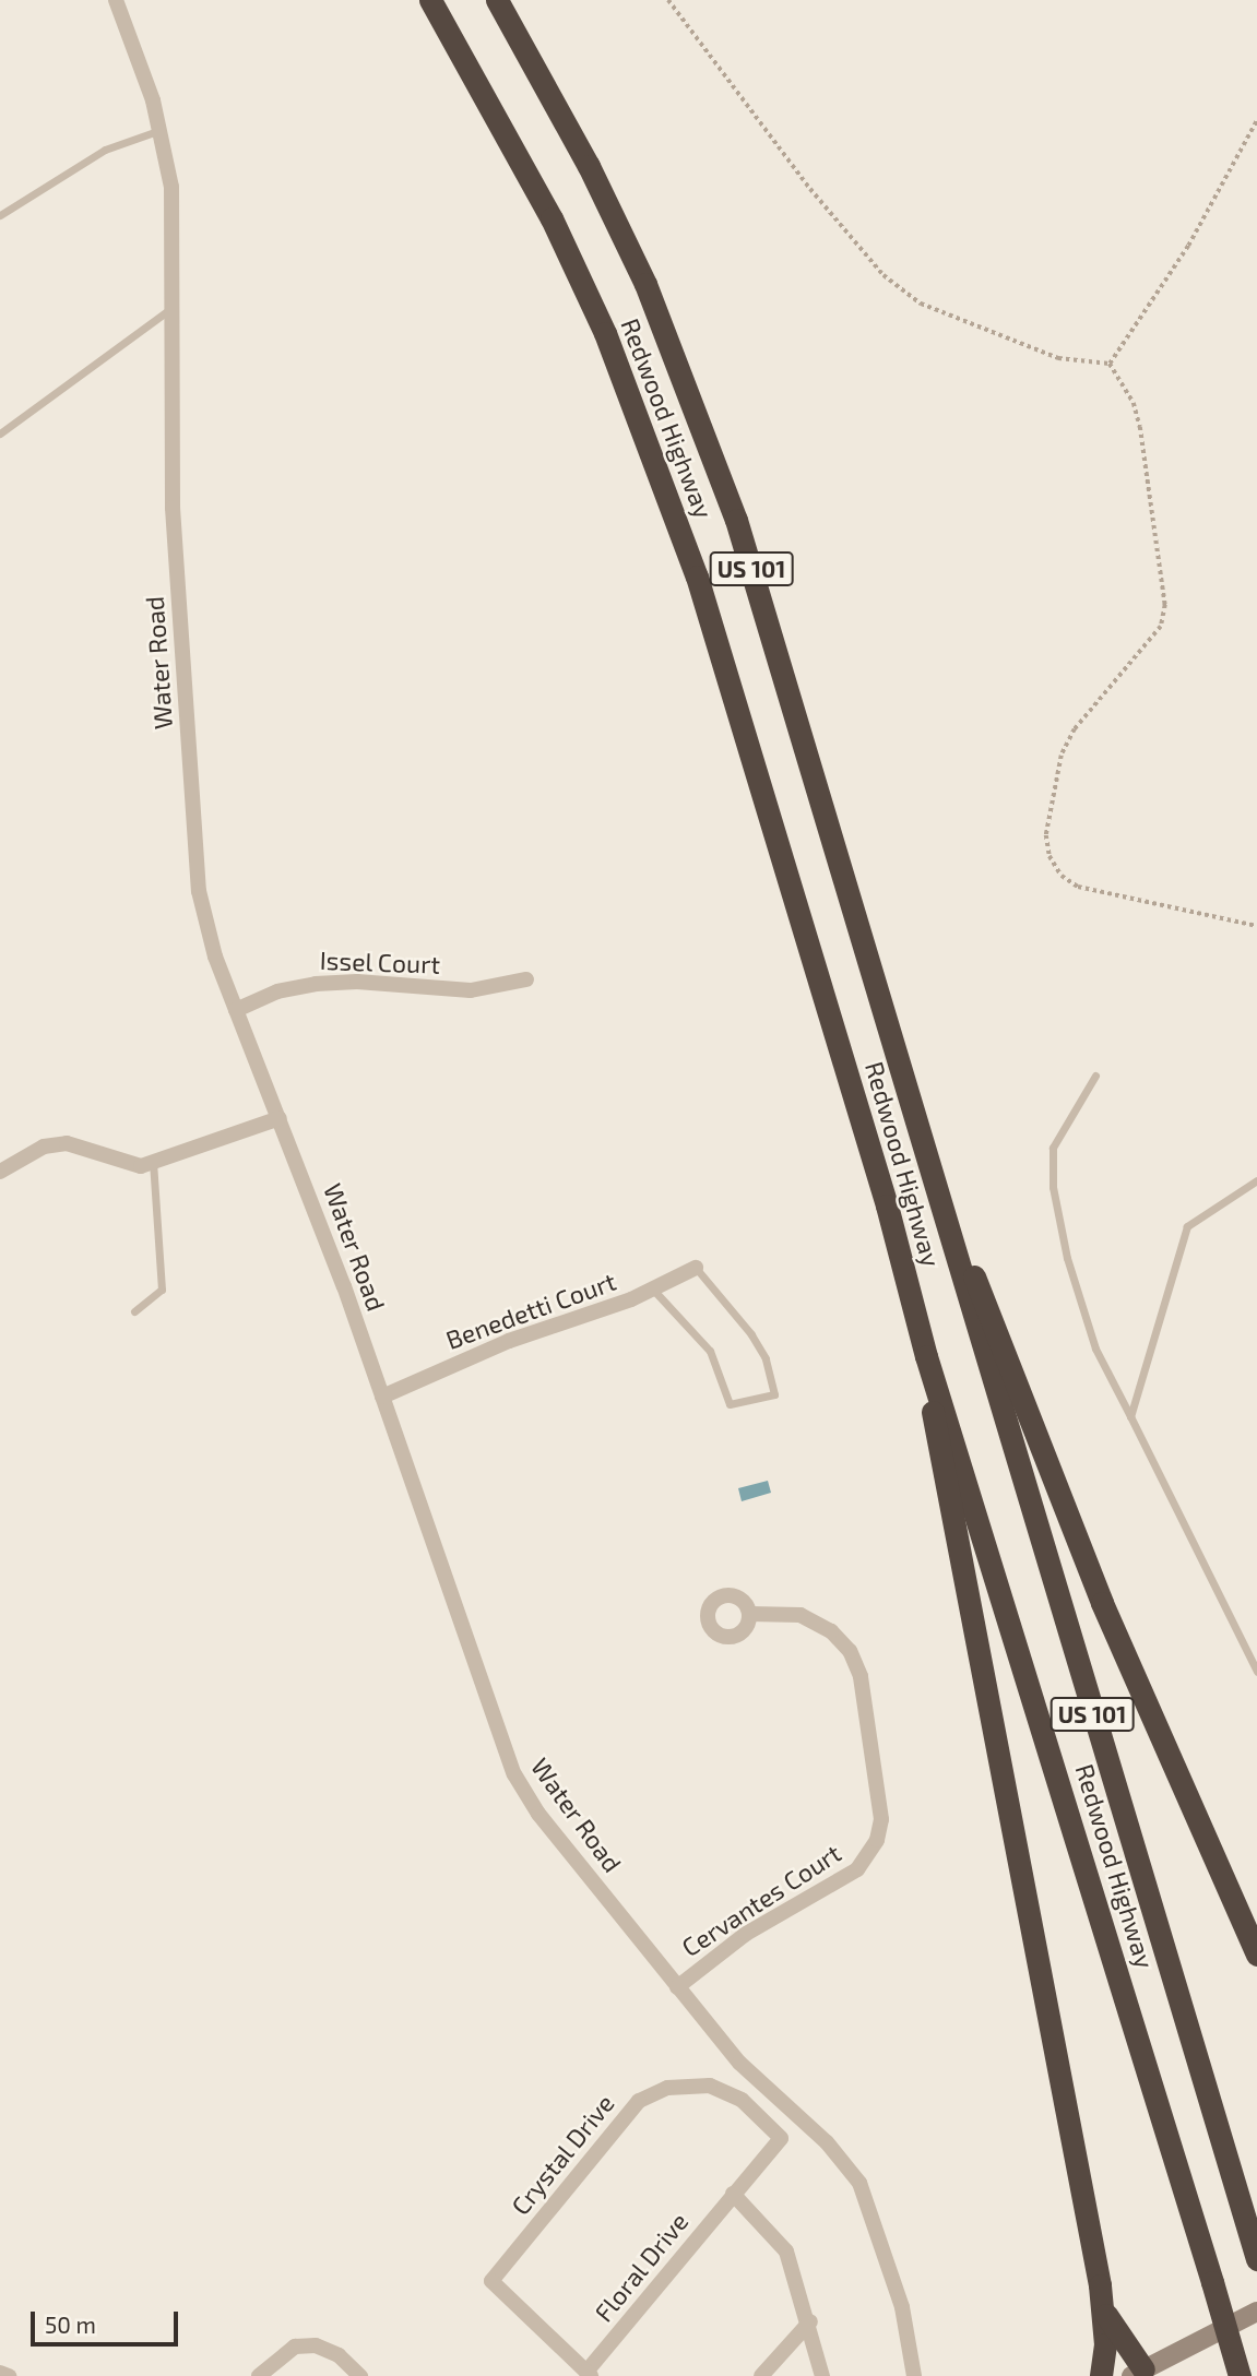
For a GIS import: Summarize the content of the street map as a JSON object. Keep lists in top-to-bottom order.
{
  "streets": {
    "highway": ["Redwood Highway", "US 101"],
    "street": [
      "Water Road",
      "Issel Court",
      "Benedetti Court",
      "Cervantes Court",
      "Crystal Drive",
      "Floral Drive"
    ]
  },
  "crossings": [
    ["Water Road", "Issel Court"],
    ["Water Road", "Benedetti Court"],
    ["Water Road", "Cervantes Court"],
    ["Crystal Drive", "Floral Drive"]
  ],
  "scale_bar": "50 m"
}
